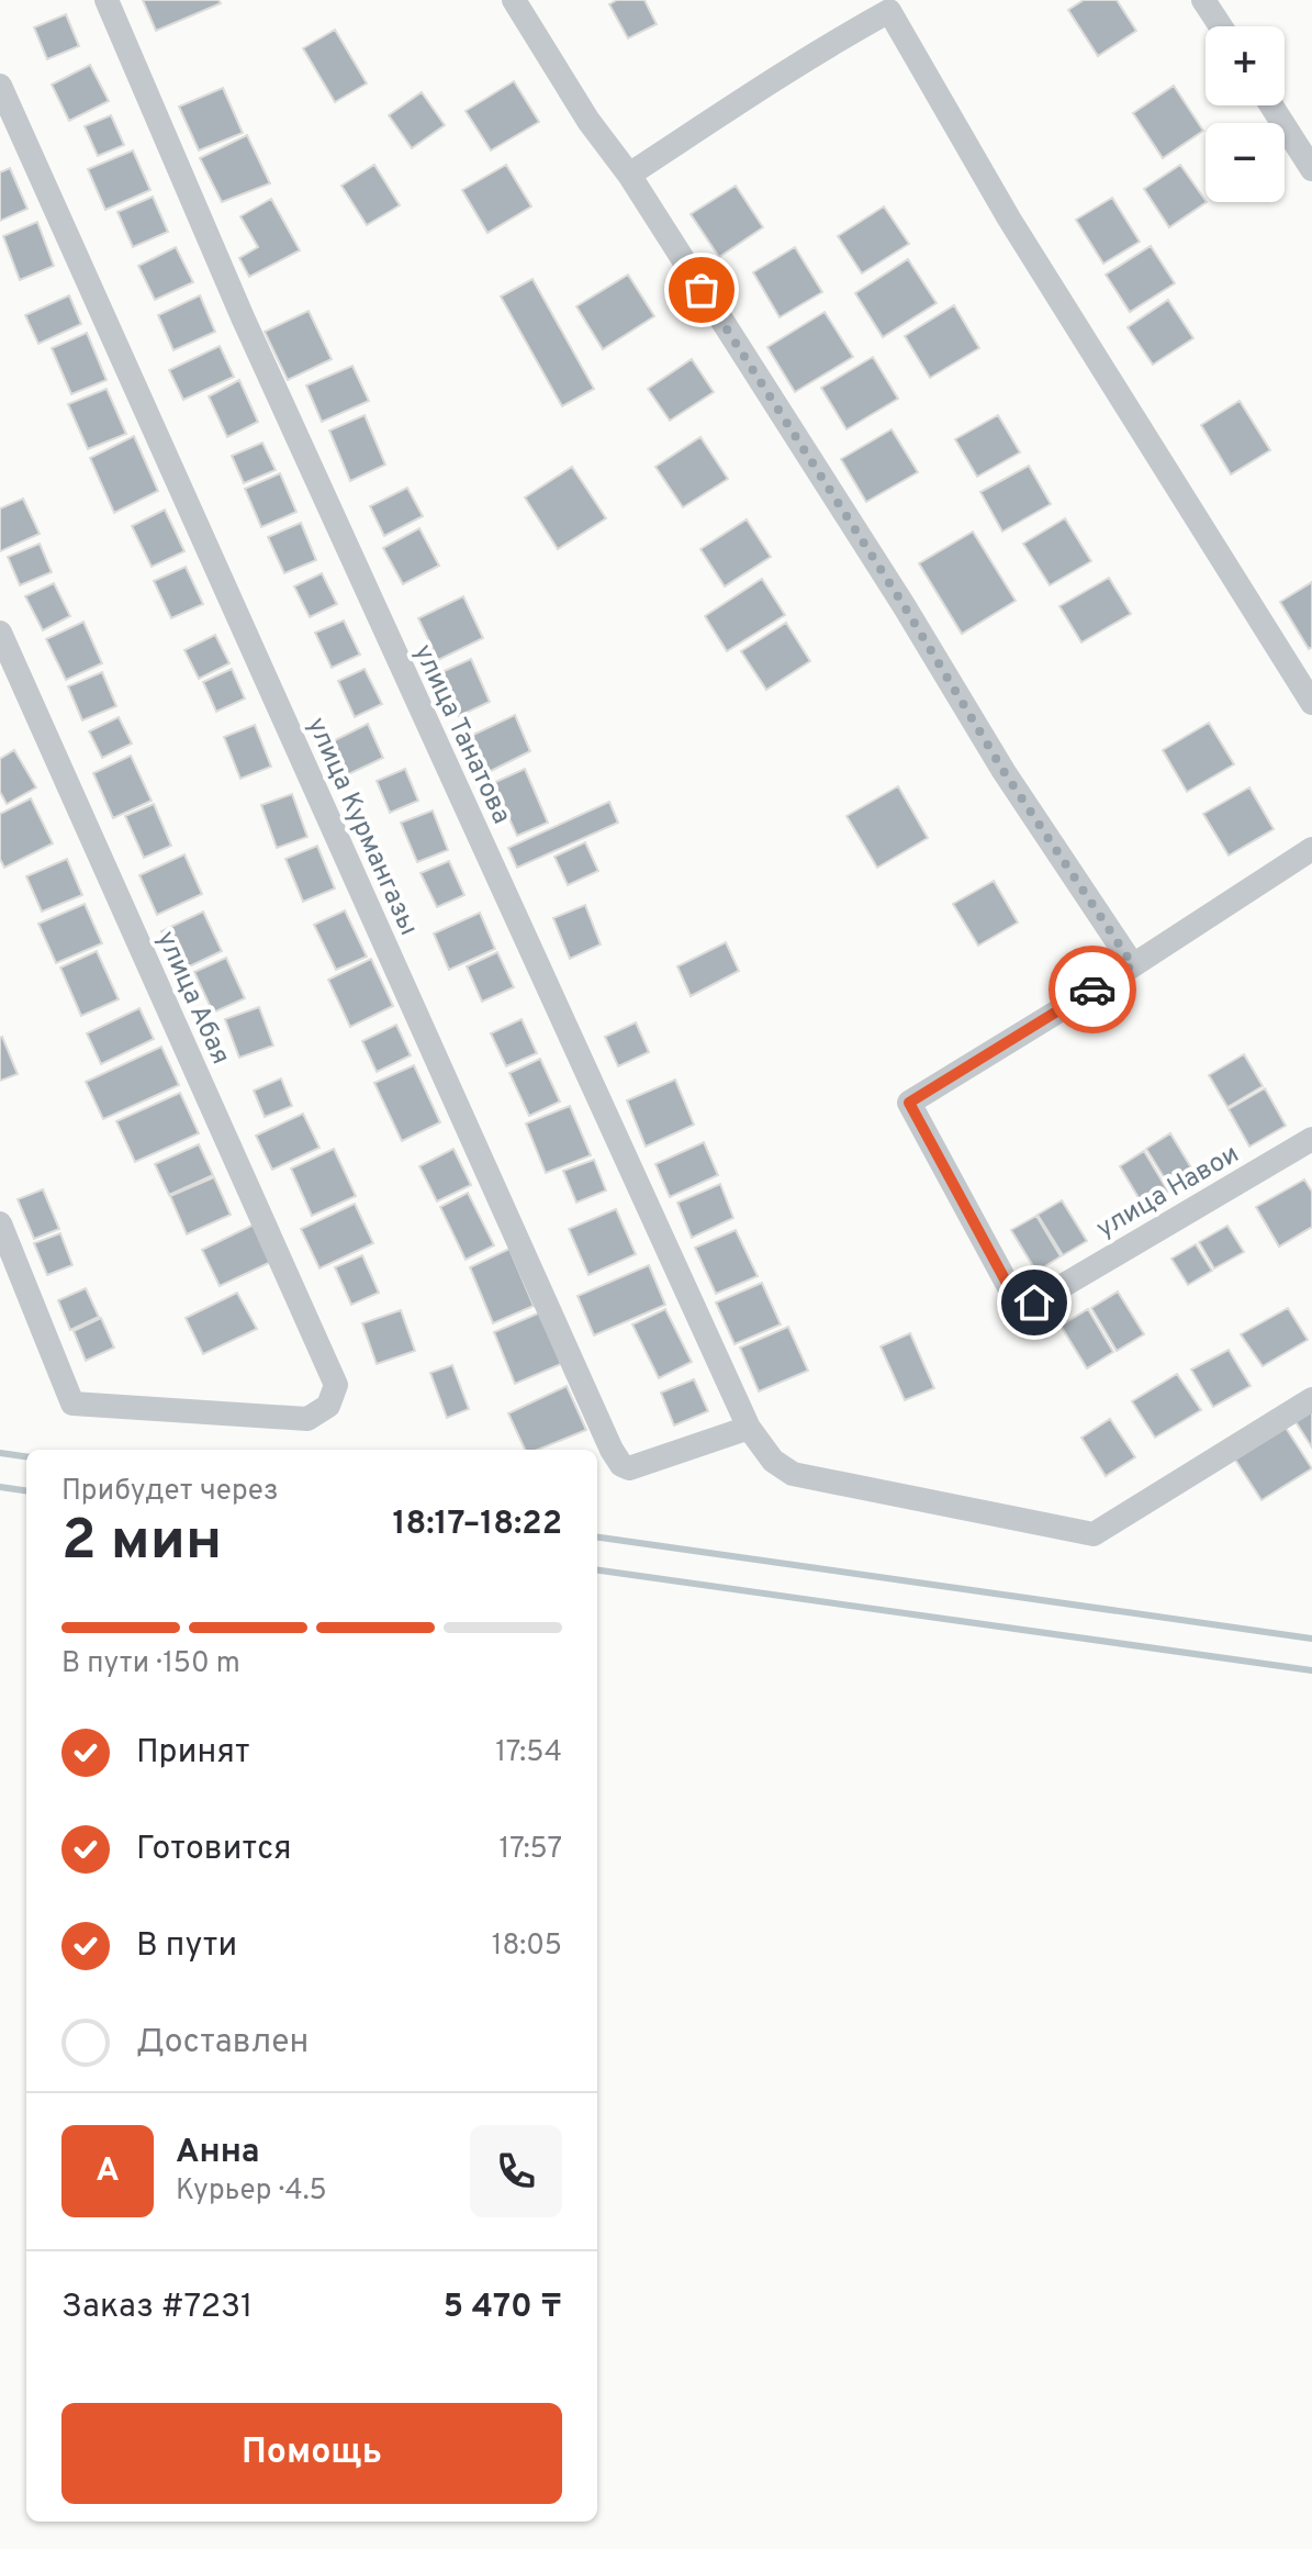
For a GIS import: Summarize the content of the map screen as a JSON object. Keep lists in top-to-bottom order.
{
  "streets": {
    "street": [
      "улица Танатова",
      "улица Курмангазы",
      "улица Абая",
      "улица Навои"
    ]
  },
  "crossings": [
    ["улица Танатова", "улица Курмангазы"]
  ],
  "page": {
    "map_buttons": ["+", "−"],
    "heading": ["2 мин", "Прибудет через", "18:17–18:22"],
    "panel": [
      "Анна",
      "Курьер · 4.5",
      "Заказ #7231",
      "5 470 ₸"
    ],
    "bar": "В пути · 150 m",
    "list": [
      ["Принят", "17:54"],
      ["Готовится", "17:57"],
      ["В пути", "18:05"],
      "Доставлен"
    ],
    "round": "А",
    "buttons": "Помощь"
  }
}
